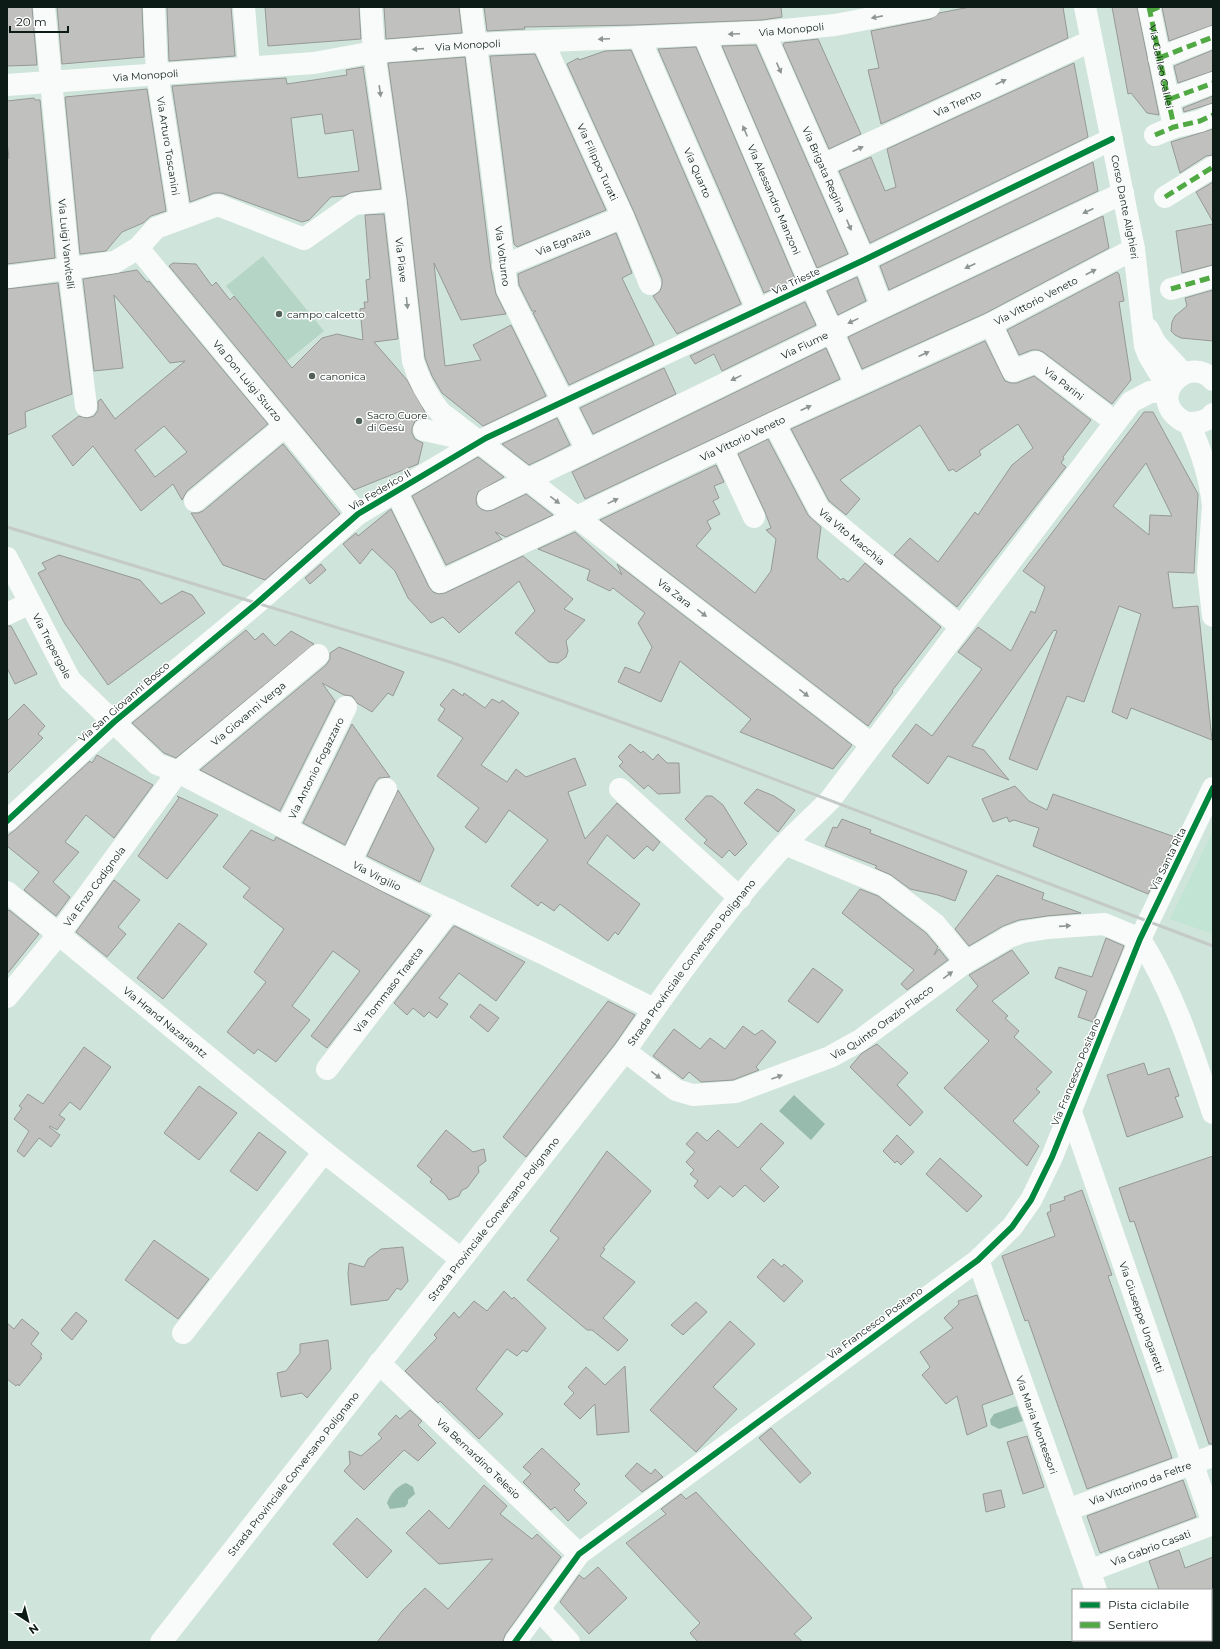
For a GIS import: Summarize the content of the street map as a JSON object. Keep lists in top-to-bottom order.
{
  "streets": {
    "street": [
      "Via Monopoli",
      "Via Galileo Galilei",
      "Via Trento",
      "Via Arturo Toscanini",
      "Via Filippo Turati",
      "Via Brigata Regina",
      "Via Quarto",
      "Via Alessandro Manzoni",
      "Corso Dante Alighieri",
      "Via Egnazia",
      "Via Luigi Vanvitelli",
      "Via Volturno",
      "Via Piave",
      "Via Trieste",
      "Via Vittorio Veneto",
      "Via Fiume",
      "Via Don Luigi Sturzo",
      "Via Parini",
      "Via Federico II",
      "Via Vito Macchia",
      "Via Zara",
      "Via Trepergole",
      "Via San Giovanni Bosco",
      "Via Giovanni Verga",
      "Via Antonio Fogazzaro",
      "Via Santa Rita",
      "Via Virgilio",
      "Via Enzo Codignola",
      "Strada Provinciale Conversano Polignano",
      "Via Tommaso Traetta",
      "Via Quinto Orazio Flacco",
      "Via Hrand Nazariantz",
      "Via Francesco Positano",
      "Via Giuseppe Ungaretti",
      "Via Maria Montessori",
      "Via Bernardino Telesio",
      "Via Vittorino da Feltre",
      "Via Gabrio Casati"
    ]
  },
  "crossings": [
    ["Via Monopoli", "Via Arturo Toscanini"],
    ["Via Monopoli", "Via Filippo Turati"],
    ["Via Monopoli", "Via Brigata Regina"],
    ["Via Monopoli", "Via Quarto"],
    ["Via Monopoli", "Via Alessandro Manzoni"],
    ["Via Monopoli", "Via Luigi Vanvitelli"],
    ["Via Monopoli", "Via Volturno"],
    ["Via Monopoli", "Via Piave"],
    ["Via Trento", "Via Brigata Regina"],
    ["Via Trento", "Corso Dante Alighieri"],
    ["Via Filippo Turati", "Via Egnazia"],
    ["Via Brigata Regina", "Via Trieste"],
    ["Via Brigata Regina", "Via Fiume"],
    ["Via Quarto", "Via Trieste"],
    ["Via Alessandro Manzoni", "Via Trieste"],
    ["Via Alessandro Manzoni", "Via Vittorio Veneto"],
    ["Via Alessandro Manzoni", "Via Fiume"],
    ["Corso Dante Alighieri", "Via Trieste"],
    ["Corso Dante Alighieri", "Via Vittorio Veneto"],
    ["Corso Dante Alighieri", "Via Fiume"],
    ["Via Egnazia", "Via Volturno"],
    ["Via Volturno", "Via Trieste"],
    ["Via Volturno", "Via Fiume"],
    ["Via Piave", "Via Trieste"],
    ["Via Piave", "Via Federico II"],
    ["Via Piave", "Via Zara"],
    ["Via Trieste", "Via Federico II"],
    ["Via Trieste", "Via Zara"],
    ["Via Vittorio Veneto", "Via Parini"],
    ["Via Vittorio Veneto", "Via Federico II"],
    ["Via Vittorio Veneto", "Via Vito Macchia"],
    ["Via Vittorio Veneto", "Via Zara"],
    ["Via Fiume", "Via Zara"],
    ["Via Don Luigi Sturzo", "Via Federico II"],
    ["Via Parini", "Strada Provinciale Conversano Polignano"],
    ["Via Federico II", "Via Zara"],
    ["Via Federico II", "Via San Giovanni Bosco"],
    ["Via Vito Macchia", "Strada Provinciale Conversano Polignano"],
    ["Via Zara", "Strada Provinciale Conversano Polignano"],
    ["Via Trepergole", "Via San Giovanni Bosco"],
    ["Via Trepergole", "Via Virgilio"],
    ["Via San Giovanni Bosco", "Via Virgilio"],
    ["Via Giovanni Verga", "Via Virgilio"],
    ["Via Giovanni Verga", "Via Enzo Codignola"],
    ["Via Antonio Fogazzaro", "Via Virgilio"],
    ["Via Santa Rita", "Via Quinto Orazio Flacco"],
    ["Via Santa Rita", "Via Francesco Positano"],
    ["Via Virgilio", "Via Enzo Codignola"],
    ["Via Virgilio", "Strada Provinciale Conversano Polignano"],
    ["Via Virgilio", "Via Tommaso Traetta"],
    ["Via Enzo Codignola", "Via Hrand Nazariantz"],
    ["Strada Provinciale Conversano Polignano", "Via Quinto Orazio Flacco"],
    ["Strada Provinciale Conversano Polignano", "Via Hrand Nazariantz"],
    ["Strada Provinciale Conversano Polignano", "Via Bernardino Telesio"],
    ["Via Quinto Orazio Flacco", "Via Francesco Positano"],
    ["Via Francesco Positano", "Via Giuseppe Ungaretti"],
    ["Via Francesco Positano", "Via Maria Montessori"],
    ["Via Francesco Positano", "Via Bernardino Telesio"],
    ["Via Giuseppe Ungaretti", "Via Vittorino da Feltre"],
    ["Via Giuseppe Ungaretti", "Via Gabrio Casati"],
    ["Via Maria Montessori", "Via Vittorino da Feltre"],
    ["Via Maria Montessori", "Via Gabrio Casati"]
  ],
  "one_way": [
    "Via Monopoli",
    "Via Trento",
    "Via Brigata Regina",
    "Via Alessandro Manzoni",
    "Via Piave",
    "Via Vittorio Veneto",
    "Via Fiume",
    "Via Zara",
    "Via Quinto Orazio Flacco"
  ],
  "places": ["campo calcetto", "canonica", "Sacro Cuore di Gesù"],
  "legend": ["Pista ciclabile", "Sentiero"],
  "scale_bar": "20 m",
  "north": "bottom right"
}
